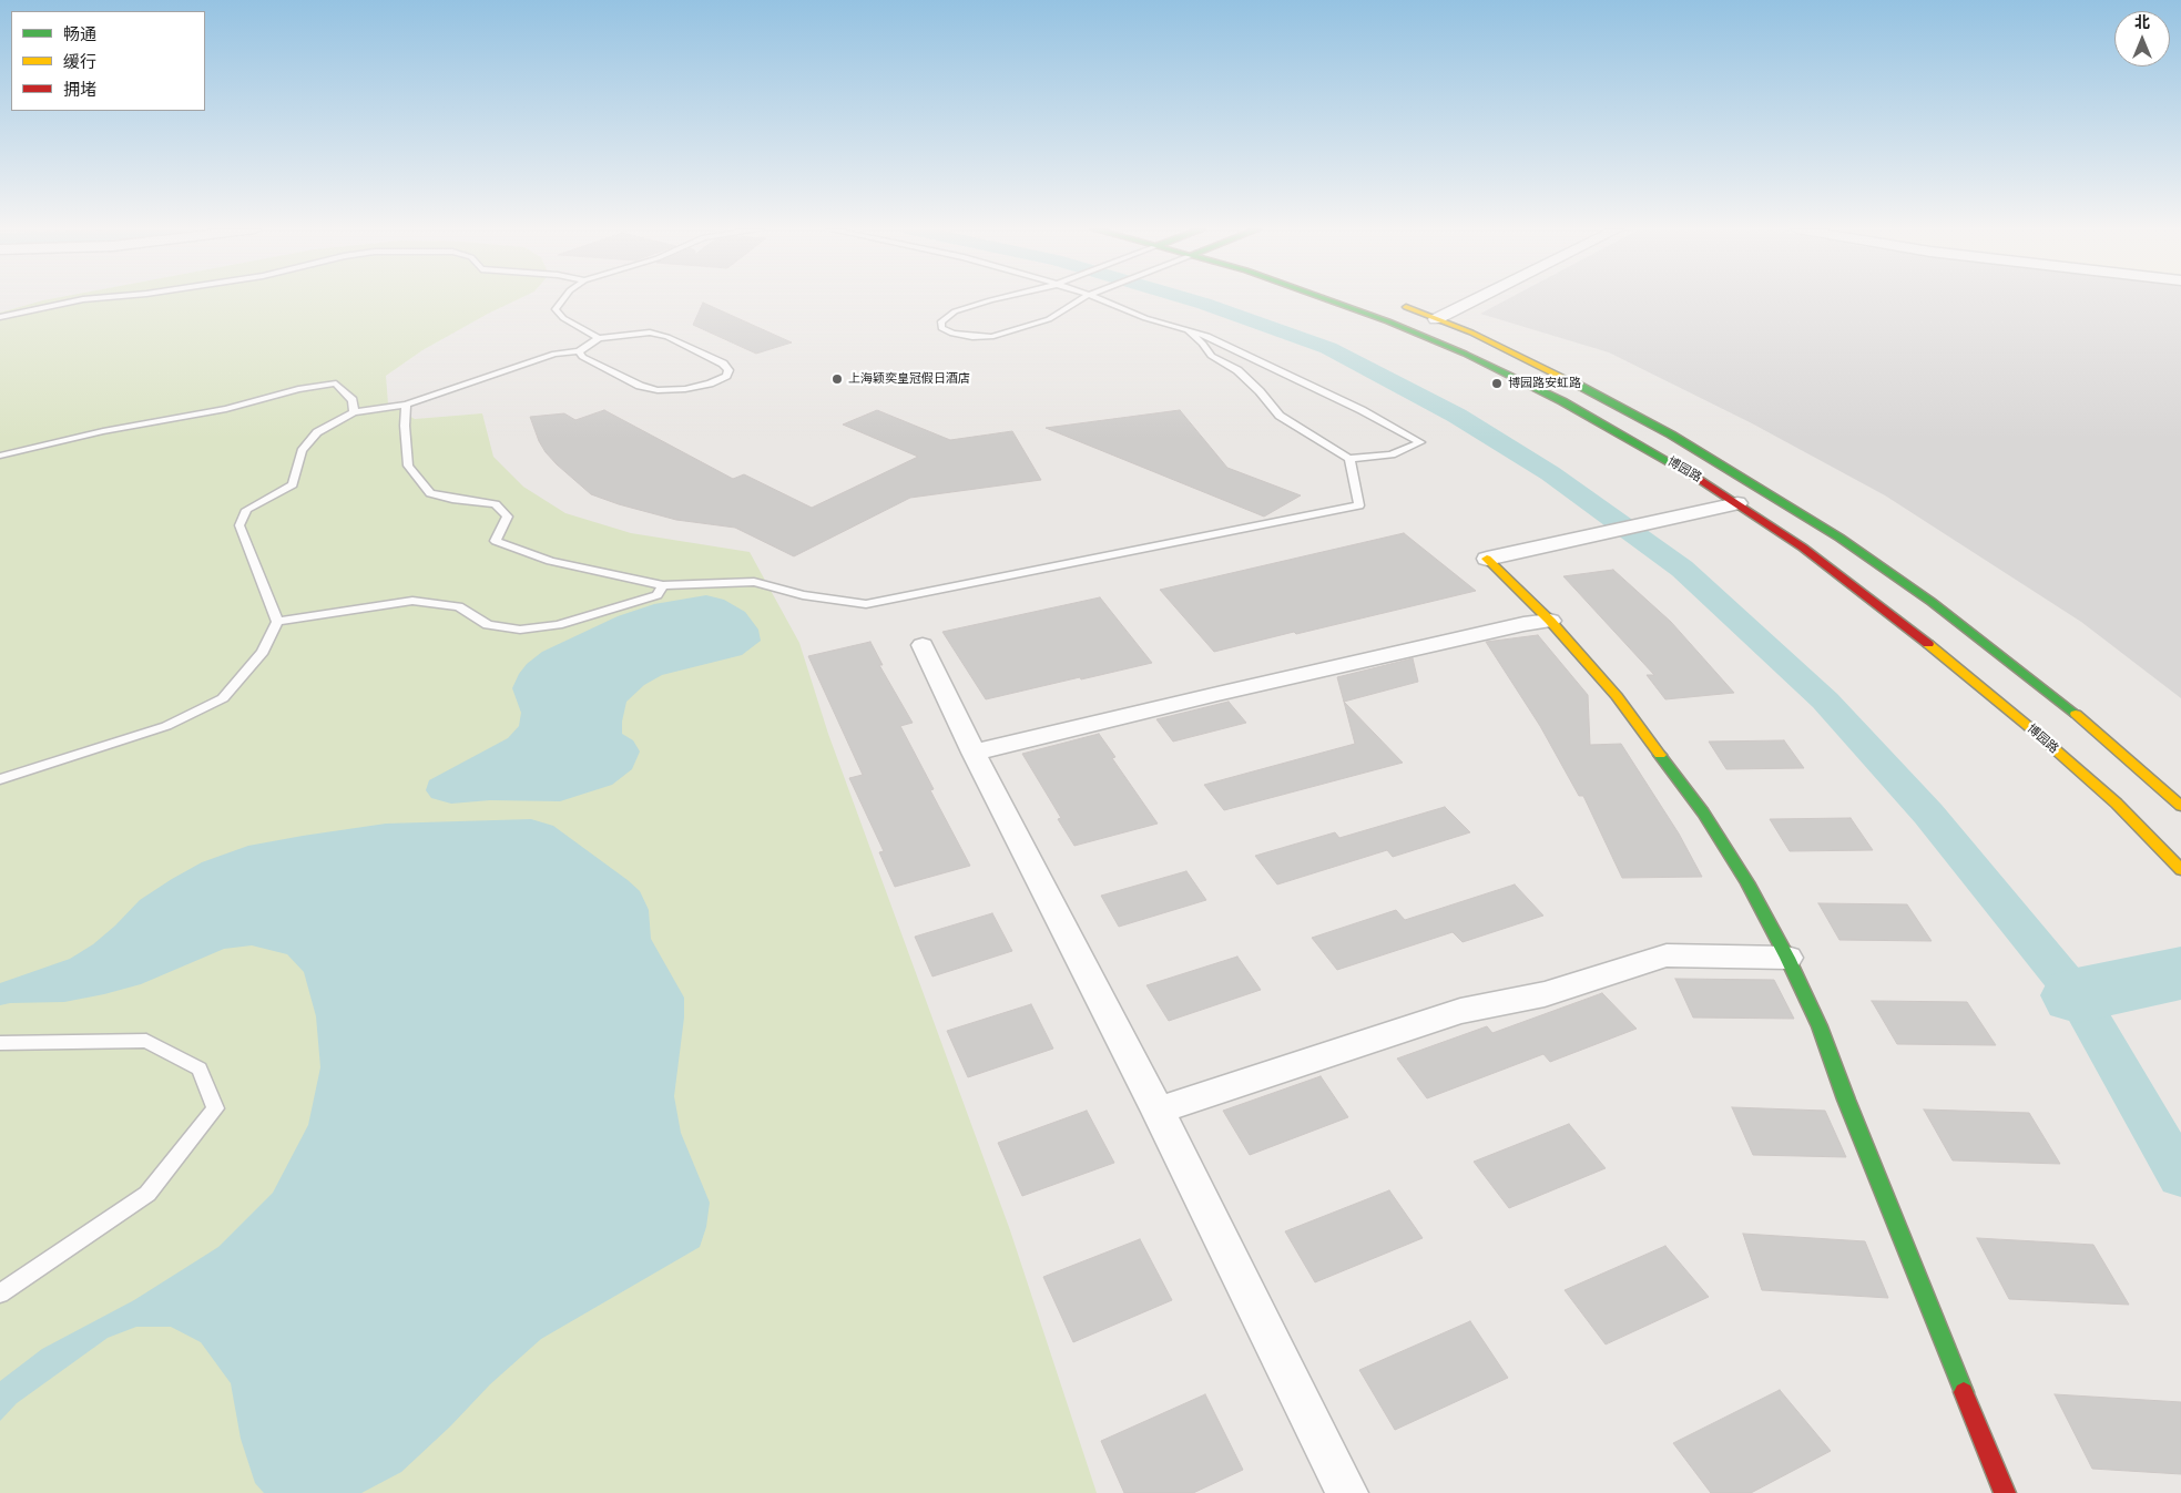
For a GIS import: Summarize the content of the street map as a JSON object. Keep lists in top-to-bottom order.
{
  "streets": {
    "main road": ["博园路"]
  },
  "places": ["上海颖奕皇冠假日酒店", "博园路安虹路"],
  "legend": ["畅通", "缓行", "拥堵"],
  "north": "top"
}
